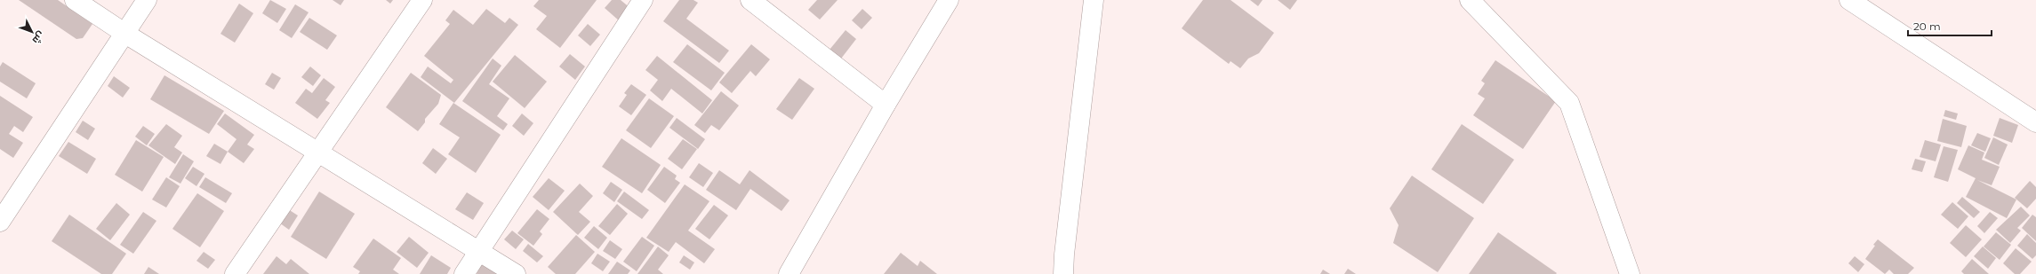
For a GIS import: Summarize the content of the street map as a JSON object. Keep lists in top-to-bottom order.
{
  "scale_bar": "20 m",
  "north": "bottom right"
}
